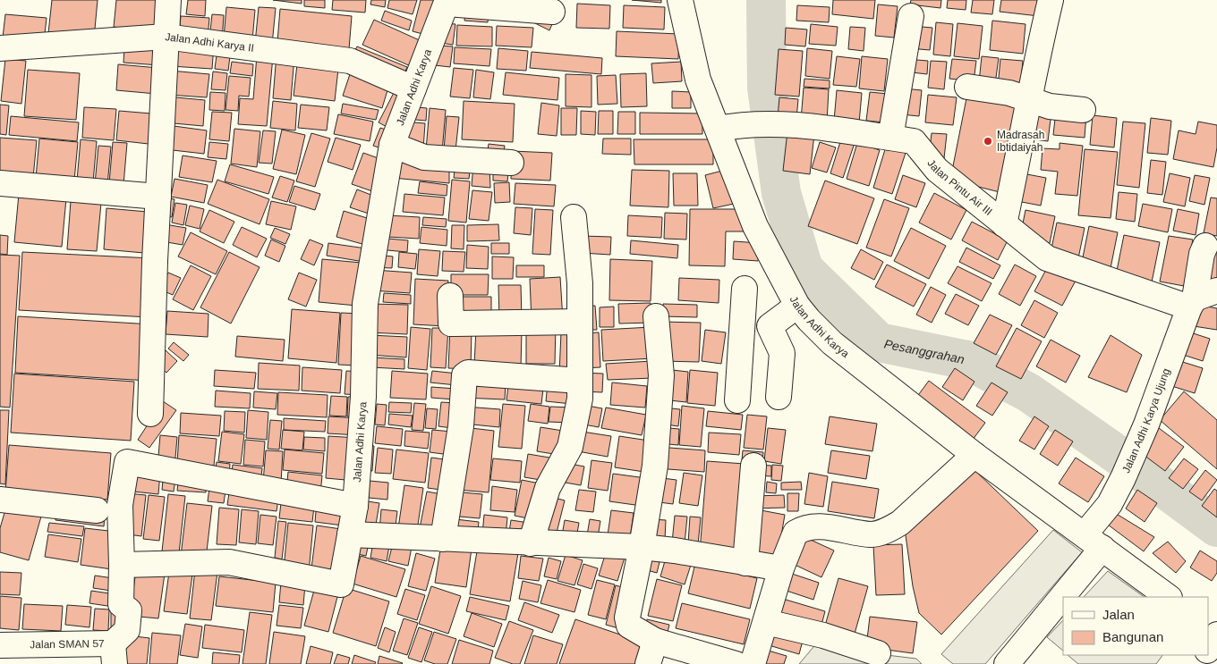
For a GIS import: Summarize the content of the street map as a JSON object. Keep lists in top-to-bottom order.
{
  "streets": {
    "street": [
      "Jalan Adhi Karya II",
      "Jalan Adhi Karya",
      "Jalan Pintu Air III",
      "Jalan Adhi Karya Ujung",
      "Jalan SMAN 57"
    ]
  },
  "crossings": [
    ["Jalan Adhi Karya II", "Jalan Adhi Karya"],
    ["Jalan Adhi Karya", "Jalan Pintu Air III"],
    ["Jalan Adhi Karya", "Jalan Adhi Karya Ujung"],
    ["Jalan Pintu Air III", "Jalan Adhi Karya Ujung"]
  ],
  "water": ["Pesanggrahan"],
  "places": ["Madrasah Ibtidaiyah"],
  "legend": ["Jalan", "Bangunan"]
}
